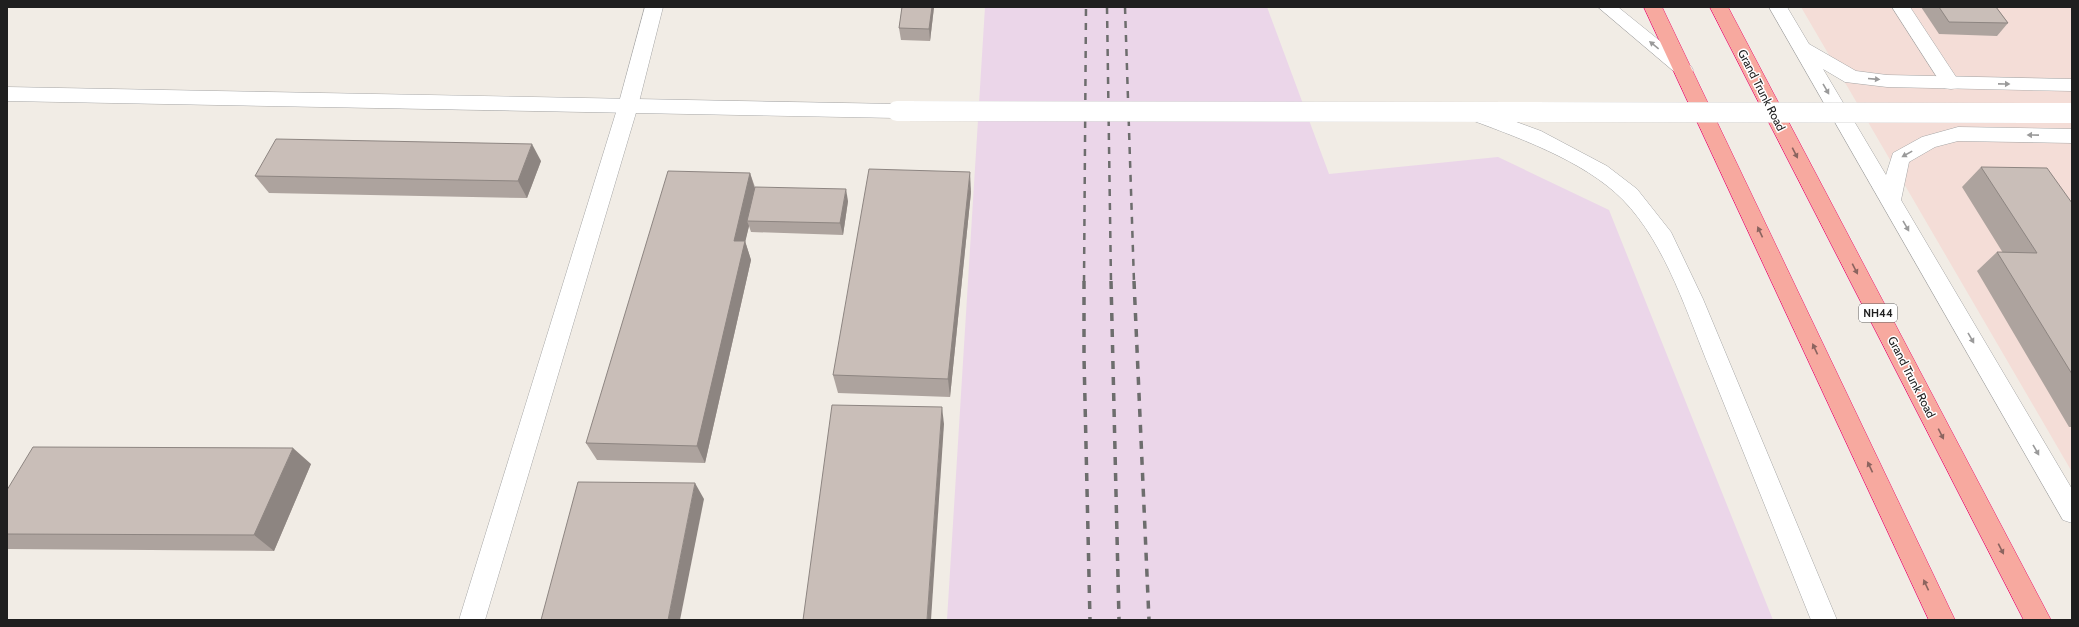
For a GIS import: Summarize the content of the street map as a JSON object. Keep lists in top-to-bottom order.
{
  "streets": {
    "highway": ["Grand Trunk Road", "NH44"]
  }
}
